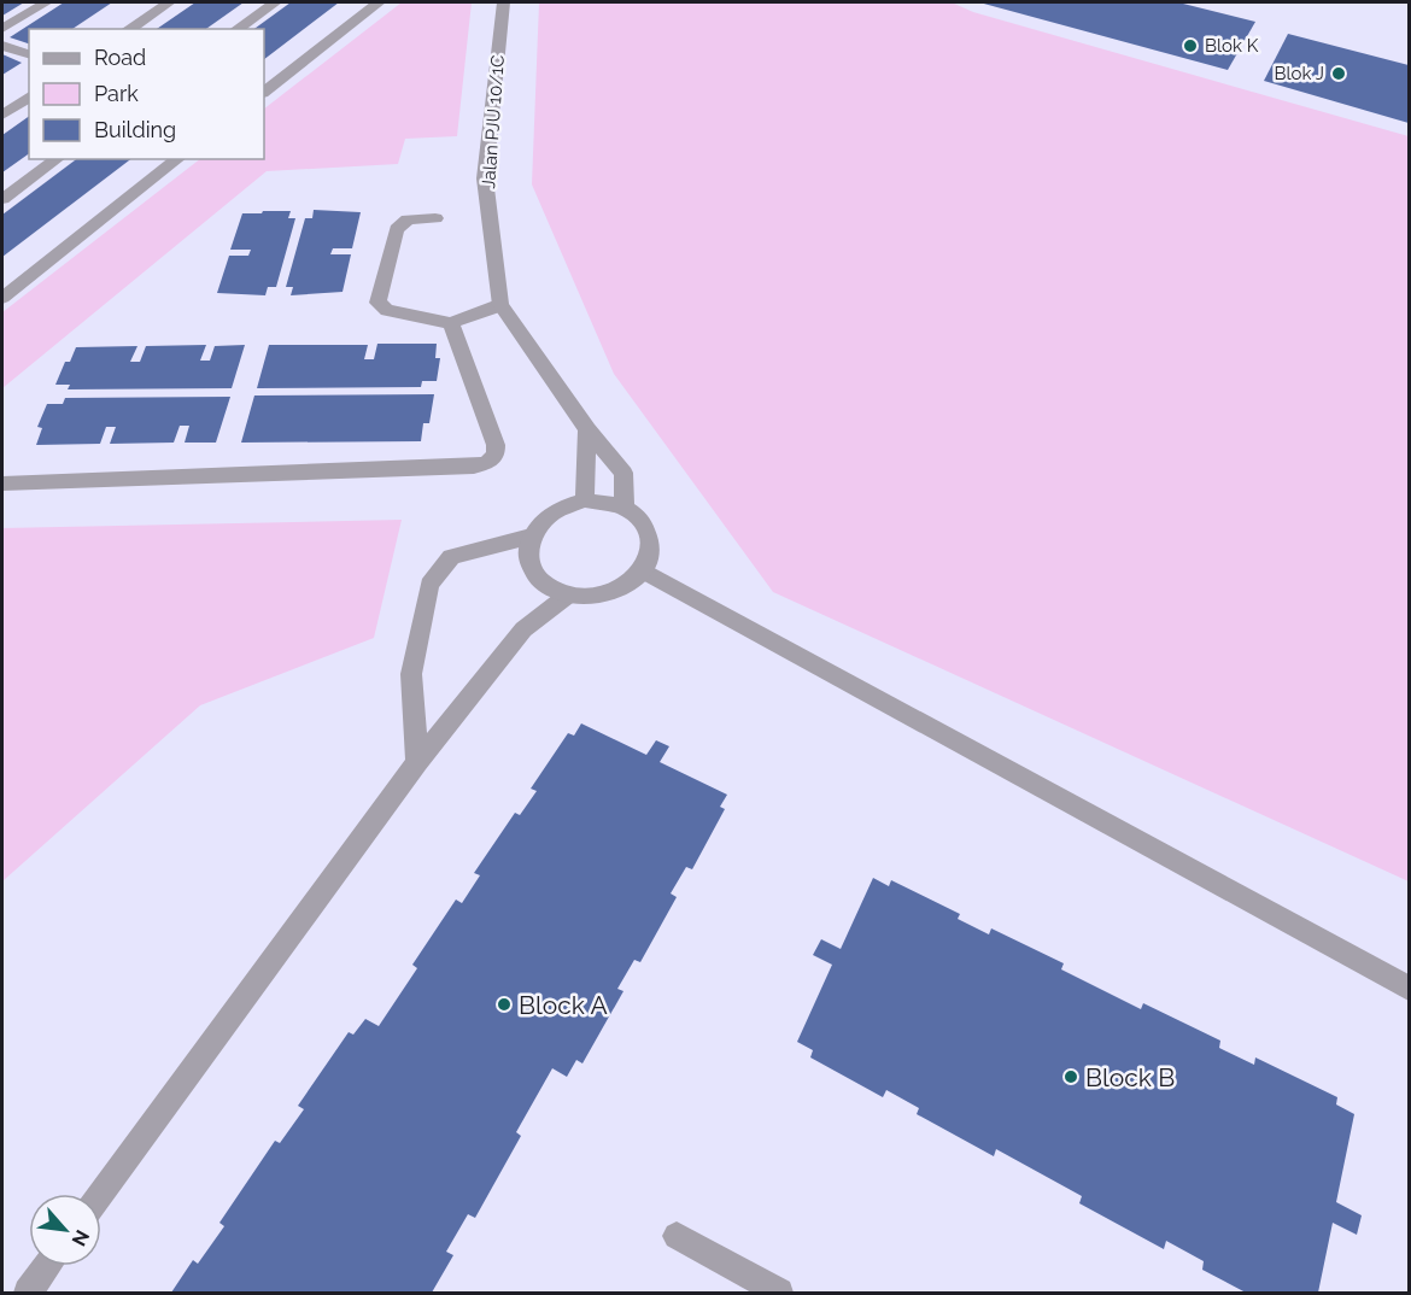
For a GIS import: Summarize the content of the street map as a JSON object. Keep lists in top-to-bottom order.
{
  "streets": {
    "street": ["Jalan PJU 10/1C"]
  },
  "places": [
    "Blok K",
    "Blok J",
    "Block A",
    "Block B"
  ],
  "legend": ["Road", "Park", "Building"],
  "north": "bottom right"
}
